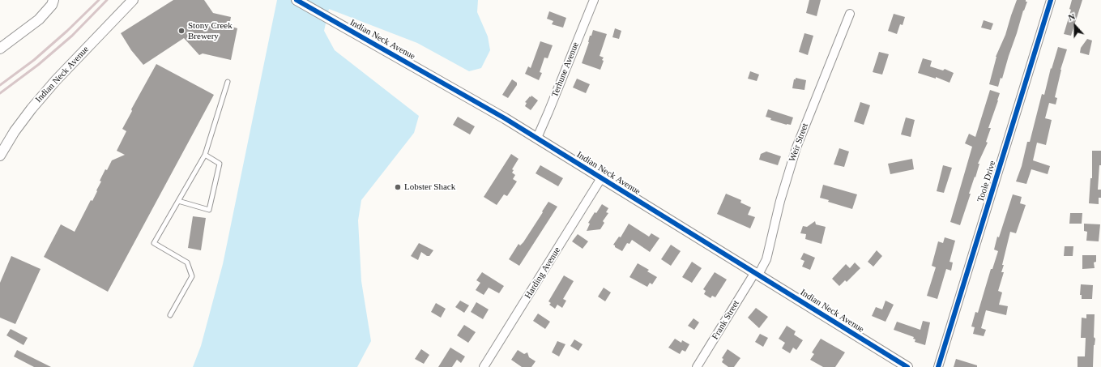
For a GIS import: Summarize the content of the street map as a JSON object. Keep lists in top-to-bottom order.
{
  "streets": {
    "street": [
      "Indian Neck Avenue",
      "Terhune Avenue",
      "Weir Street",
      "Toole Drive",
      "Harding Avenue",
      "Frank Street"
    ]
  },
  "crossings": [
    ["Indian Neck Avenue", "Terhune Avenue"],
    ["Indian Neck Avenue", "Weir Street"],
    ["Indian Neck Avenue", "Harding Avenue"],
    ["Indian Neck Avenue", "Frank Street"],
    ["Weir Street", "Frank Street"]
  ],
  "places": ["Stony Creek Brewery", "Lobster Shack"],
  "north": "top"
}
